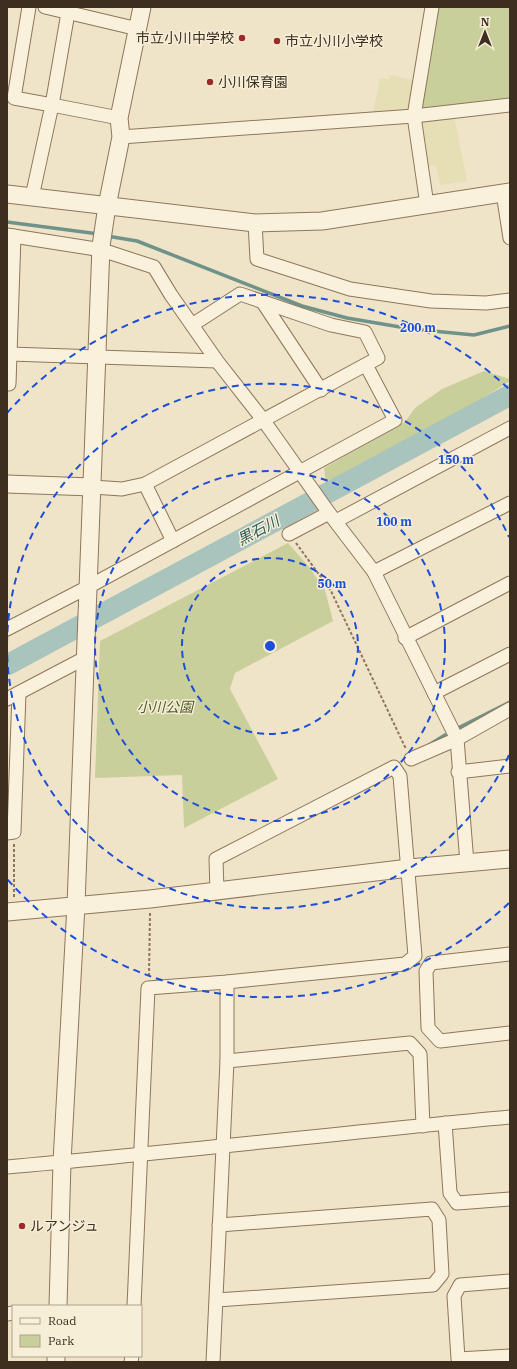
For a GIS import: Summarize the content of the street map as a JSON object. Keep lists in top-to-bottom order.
{
  "water": ["黒石川"],
  "parks": ["小川公園"],
  "places": [
    "市立小川中学校",
    "市立小川小学校",
    "小川保育園",
    "ルアンジュ"
  ],
  "legend": ["Road", "Park"],
  "north": "top",
  "rings": [
    "200 m",
    "150 m",
    "100 m",
    "50 m"
  ]
}
